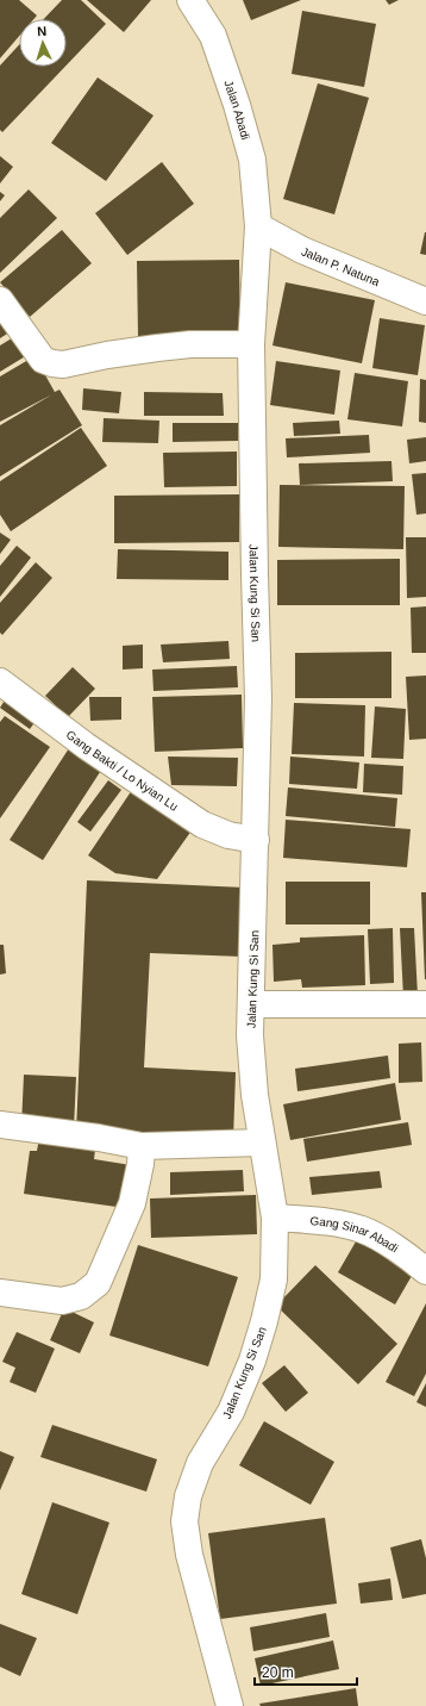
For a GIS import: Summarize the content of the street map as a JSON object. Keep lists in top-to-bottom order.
{
  "streets": {
    "street": [
      "Jalan Abadi",
      "Jalan P. Natuna",
      "Jalan Kung Si San",
      "Gang Bakti / Lo Nyian Lu",
      "Gang Sinar Abadi"
    ]
  },
  "crossings": [
    ["Jalan Abadi", "Jalan P. Natuna"],
    ["Jalan Abadi", "Jalan Kung Si San"],
    ["Jalan P. Natuna", "Jalan Kung Si San"],
    ["Jalan Kung Si San", "Gang Bakti / Lo Nyian Lu"],
    ["Jalan Kung Si San", "Gang Sinar Abadi"]
  ],
  "scale_bar": "20 m",
  "north": "top"
}
